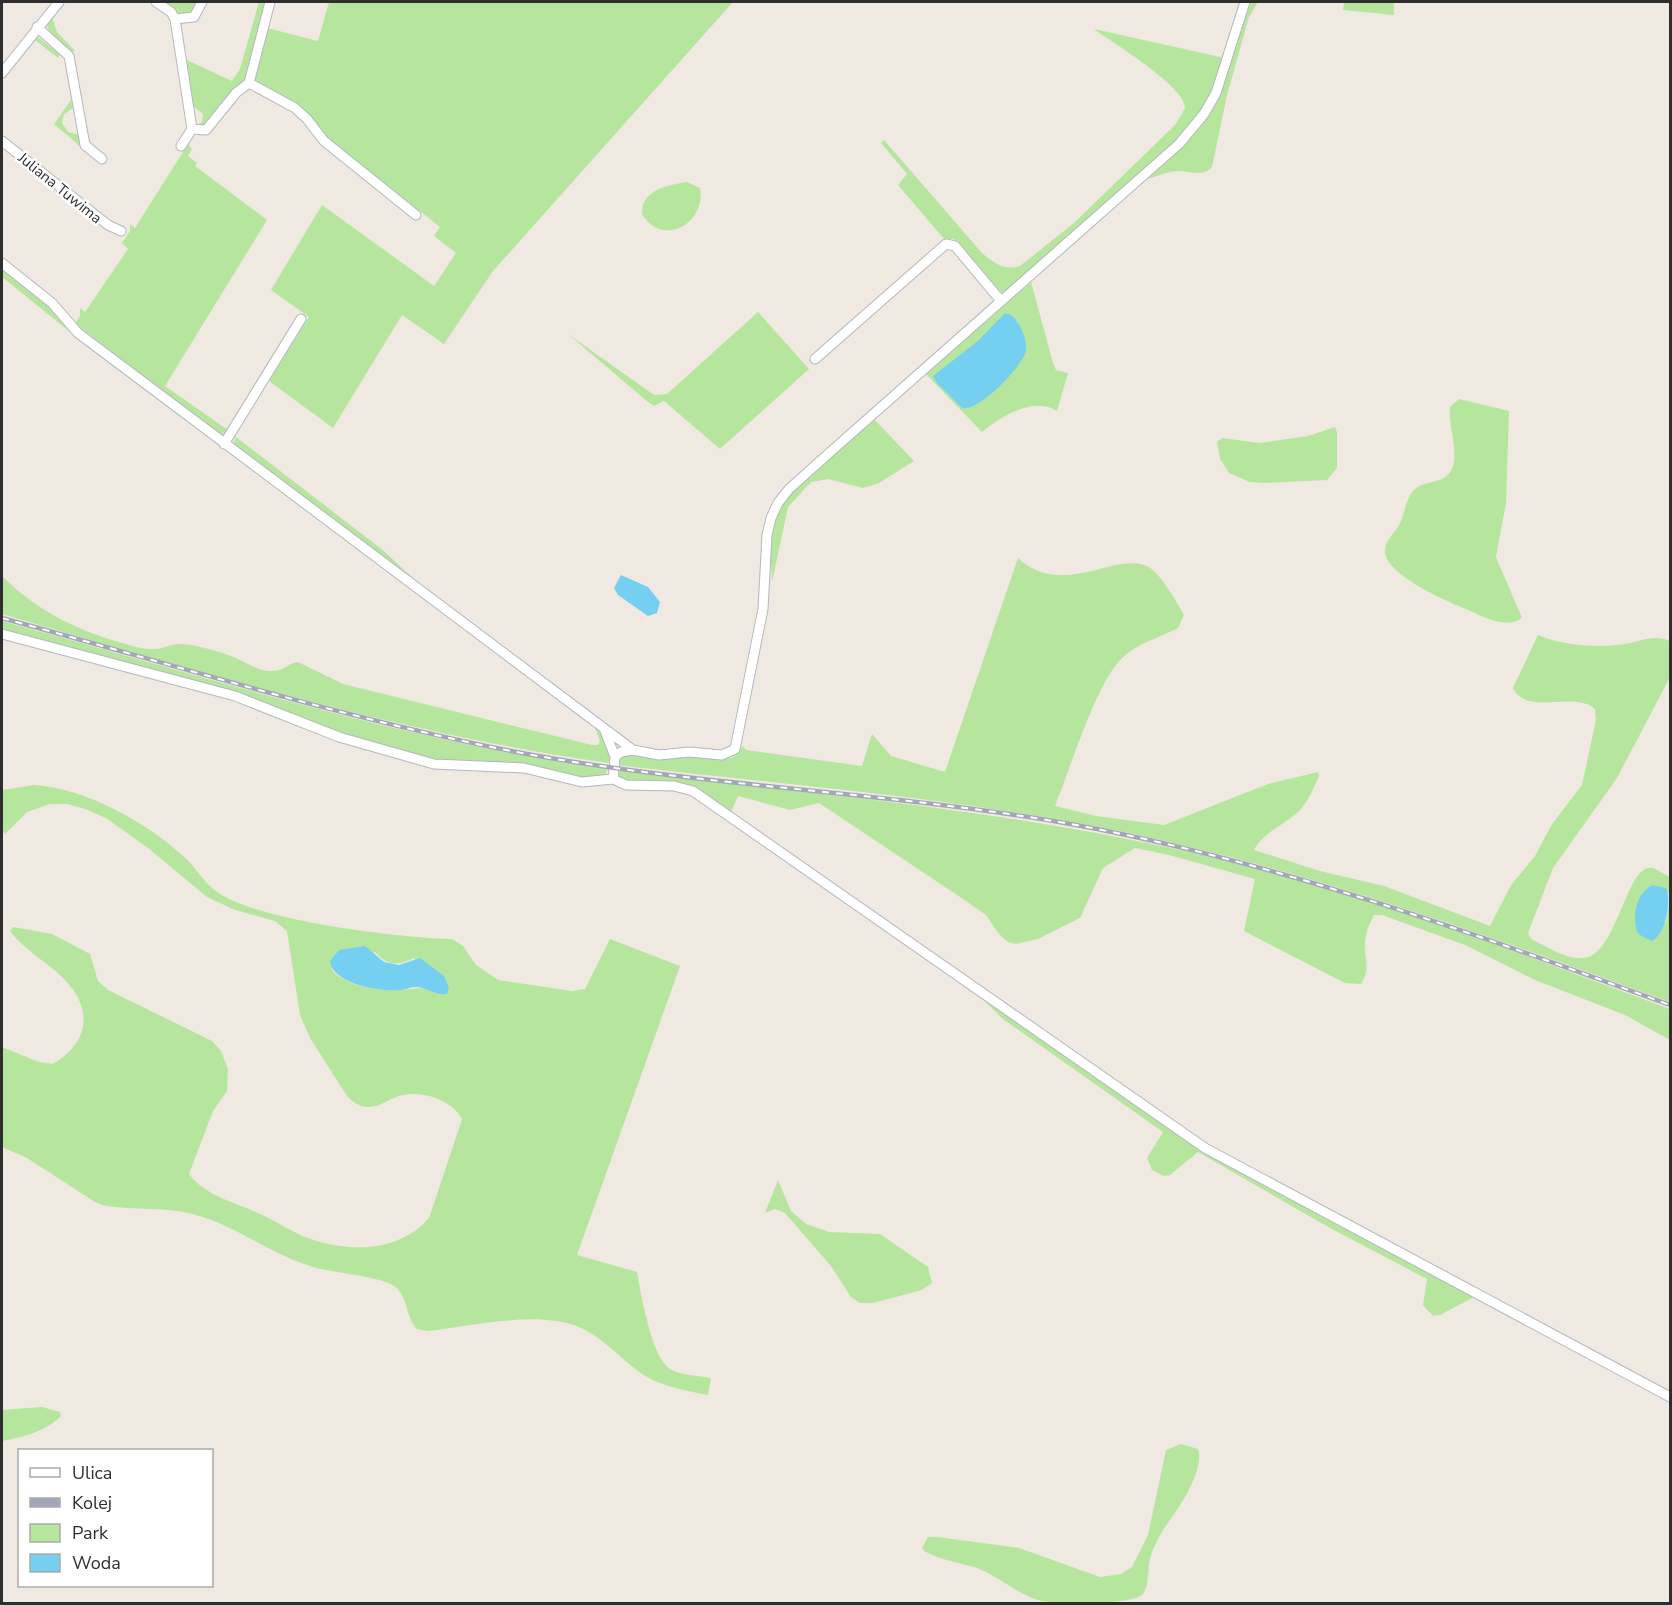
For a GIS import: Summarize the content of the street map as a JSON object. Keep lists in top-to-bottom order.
{
  "streets": {
    "street": ["Juliana Tuwima"]
  },
  "legend": [
    "Ulica",
    "Kolej",
    "Park",
    "Woda"
  ]
}
